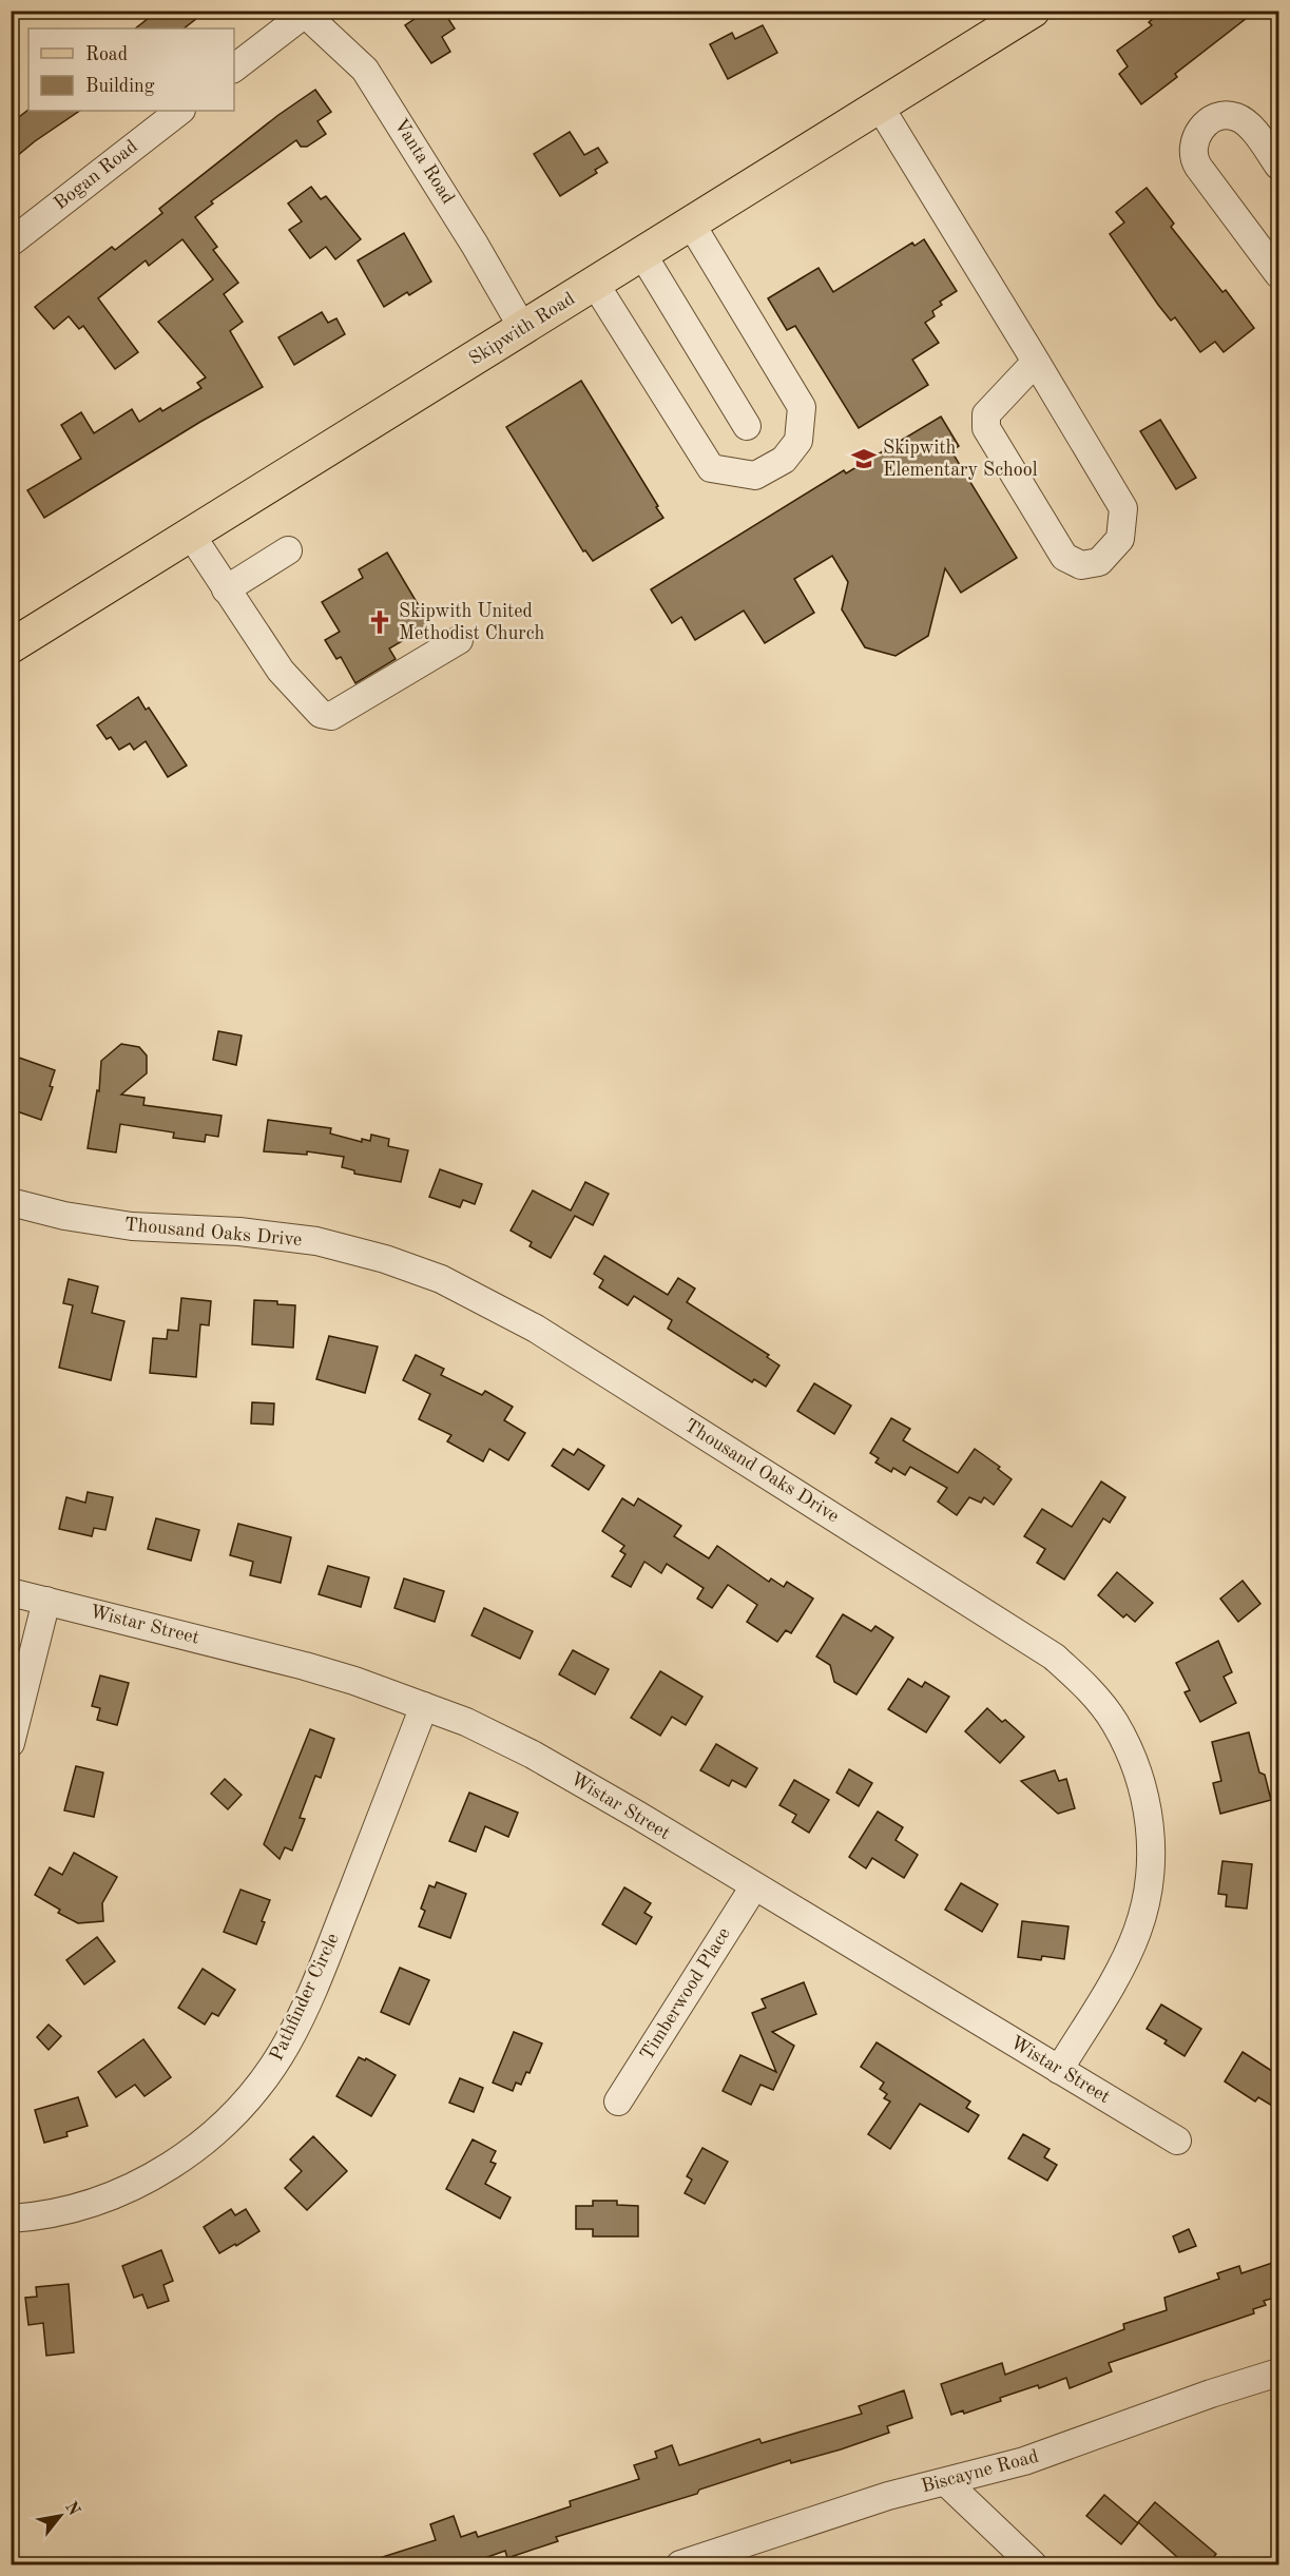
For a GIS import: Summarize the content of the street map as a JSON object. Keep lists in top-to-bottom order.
{
  "streets": {
    "main road": ["Skipwith Road"],
    "street": [
      "Vanta Road",
      "Bogan Road",
      "Thousand Oaks Drive",
      "Wistar Street",
      "Timberwood Place",
      "Pathfinder Circle",
      "Biscayne Road"
    ]
  },
  "crossings": [
    ["Vanta Road", "Skipwith Road"],
    ["Thousand Oaks Drive", "Wistar Street"],
    ["Wistar Street", "Timberwood Place"],
    ["Wistar Street", "Pathfinder Circle"]
  ],
  "places": {
    "school or university": ["Skipwith Elementary School"],
    "church": ["Skipwith United Methodist Church"]
  },
  "legend": ["Road", "Building"],
  "north": "top right"
}
